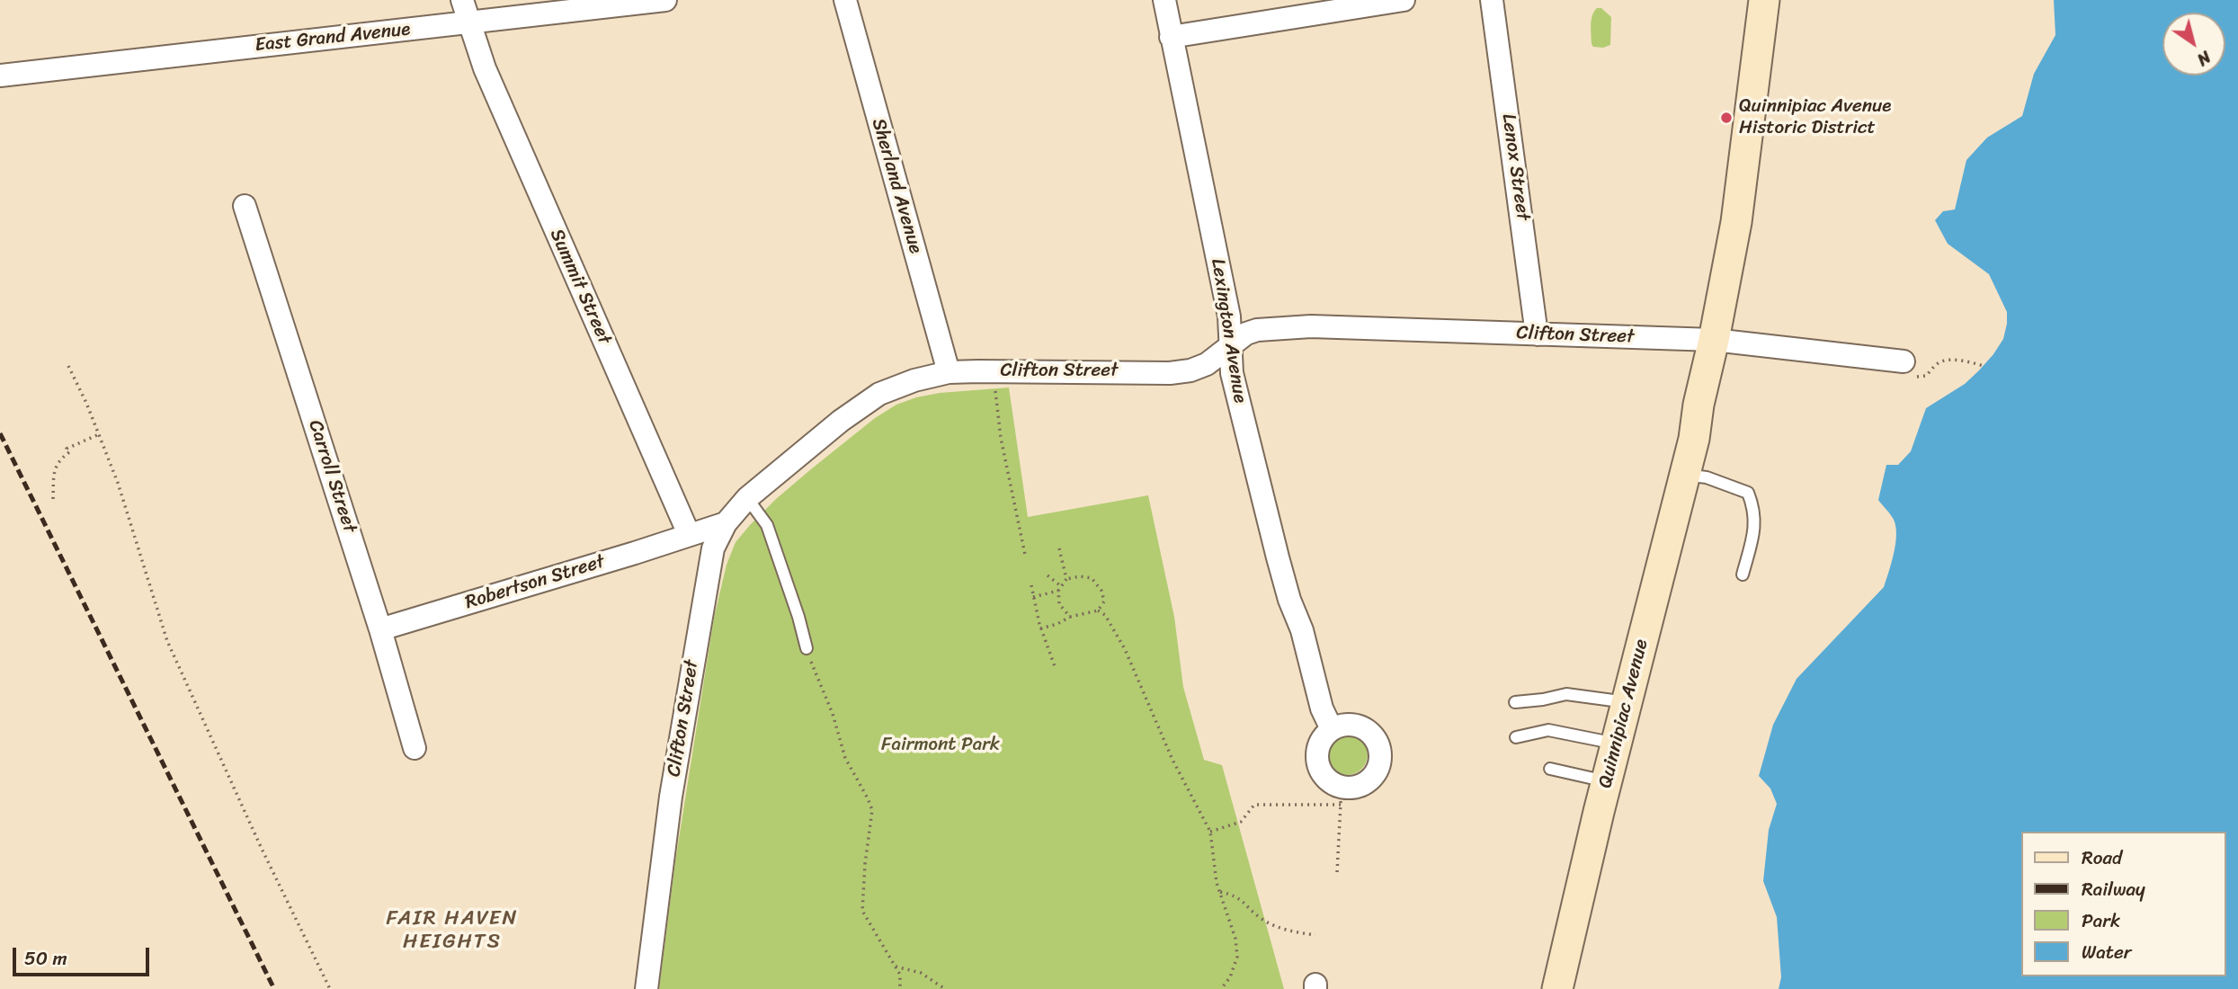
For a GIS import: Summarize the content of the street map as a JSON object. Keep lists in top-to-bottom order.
{
  "streets": {
    "main road": ["Quinnipiac Avenue"],
    "street": [
      "East Grand Avenue",
      "Lenox Street",
      "Sherland Avenue",
      "Summit Street",
      "Lexington Avenue",
      "Clifton Street",
      "Carroll Street",
      "Robertson Street"
    ]
  },
  "crossings": [
    ["East Grand Avenue", "Summit Street"],
    ["Lenox Street", "Clifton Street"],
    ["Sherland Avenue", "Clifton Street"],
    ["Summit Street", "Robertson Street"],
    ["Lexington Avenue", "Clifton Street"],
    ["Clifton Street", "Quinnipiac Avenue"],
    ["Carroll Street", "Robertson Street"]
  ],
  "districts": ["FAIR HAVEN HEIGHTS"],
  "parks": ["Fairmont Park"],
  "places": ["Quinnipiac Avenue Historic District"],
  "legend": [
    "Road",
    "Railway",
    "Park",
    "Water"
  ],
  "scale_bar": "50 m",
  "north": "bottom right"
}
